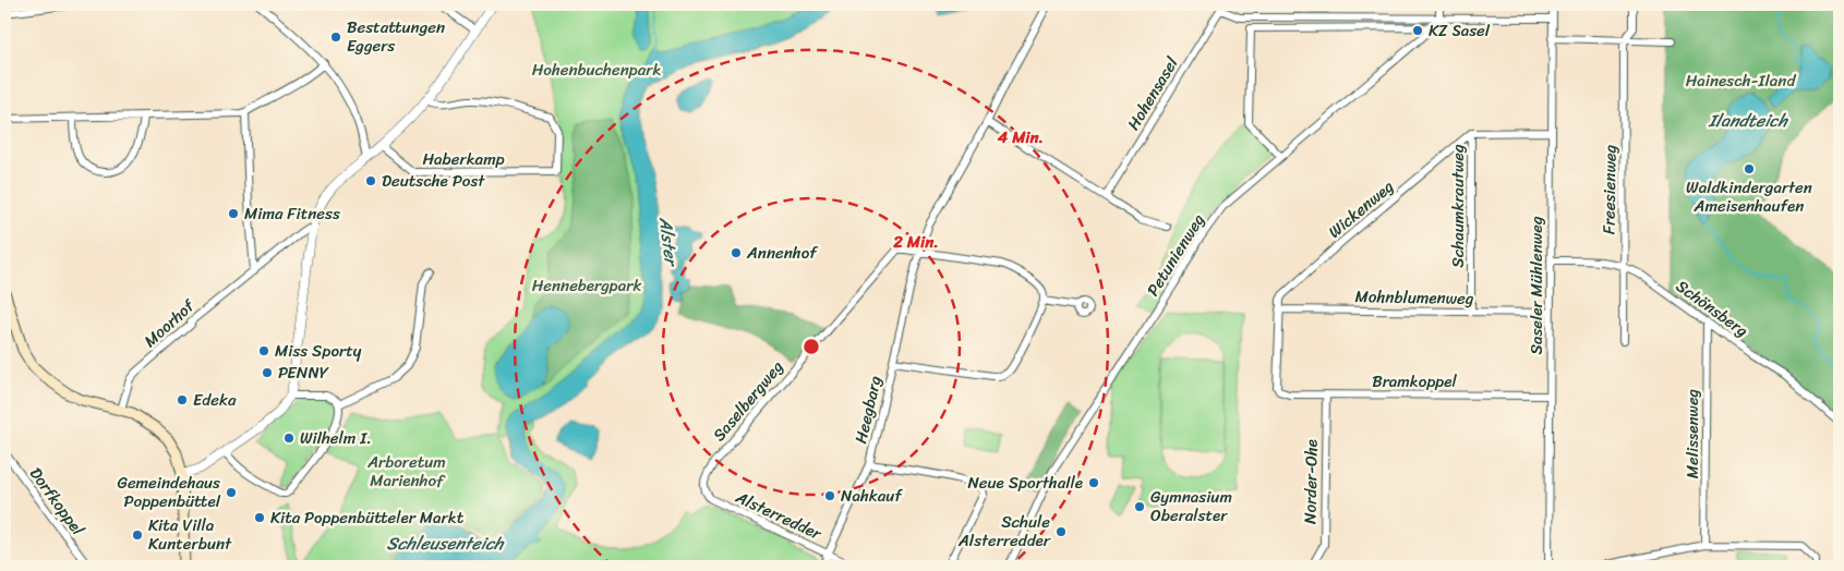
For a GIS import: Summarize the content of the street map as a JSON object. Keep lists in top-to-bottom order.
{
  "streets": {
    "street": [
      "Hohensasel",
      "Haberkamp",
      "Freesienweg",
      "Schaumkrautweg",
      "Wickenweg",
      "Petunienweg",
      "Saseler Mühlenweg",
      "Mohnblumenweg",
      "Schönsberg",
      "Moorhof",
      "Bramkoppel",
      "Saselbergweg",
      "Heegbarg",
      "Melissenweg",
      "Norder-Ohe",
      "Dorfkoppel",
      "Alsterredder"
    ]
  },
  "crossings": [
    ["Freesienweg", "Schönsberg"],
    ["Schaumkrautweg", "Wickenweg"],
    ["Schaumkrautweg", "Mohnblumenweg"],
    ["Wickenweg", "Mohnblumenweg"],
    ["Wickenweg", "Bramkoppel"],
    ["Saseler Mühlenweg", "Mohnblumenweg"],
    ["Saseler Mühlenweg", "Schönsberg"],
    ["Saseler Mühlenweg", "Bramkoppel"],
    ["Schönsberg", "Melissenweg"],
    ["Bramkoppel", "Norder-Ohe"],
    ["Saselbergweg", "Heegbarg"],
    ["Saselbergweg", "Alsterredder"],
    ["Heegbarg", "Alsterredder"]
  ],
  "water": ["Ilandteich", "Alster", "Schleusenteich"],
  "parks": [
    "Hohenbuchenpark",
    "Hainesch-Iland",
    "Hennebergpark",
    "Arboretum Marienhof"
  ],
  "places": [
    "KZ Sasel",
    "Bestattungen Eggers",
    "Waldkindergarten Ameisenhaufen",
    "Deutsche Post",
    "Mima Fitness",
    "Annenhof",
    "Miss Sporty",
    "PENNY",
    "Edeka",
    "Wilhelm I.",
    "Neue Sporthalle",
    "Gemeindehaus Poppenbüttel",
    "Nahkauf",
    "Gymnasium Oberalster",
    "Kita Poppenbütteler Markt",
    "Schule Alsterredder",
    "Kita Villa Kunterbunt"
  ],
  "rings": ["4 Min.", "2 Min."]
}
